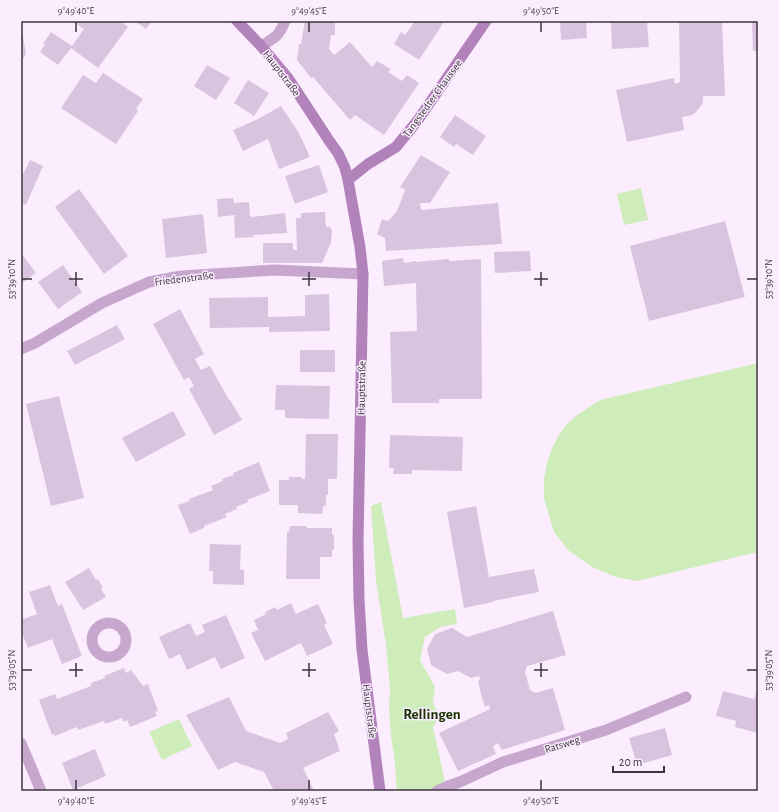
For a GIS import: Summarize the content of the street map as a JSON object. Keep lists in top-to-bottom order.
{
  "streets": {
    "main road": ["Hauptstraße", "Tangstedter Chaussee"],
    "street": ["Friedenstraße", "Ratsweg"]
  },
  "crossings": [
    ["Hauptstraße", "Tangstedter Chaussee"],
    ["Hauptstraße", "Friedenstraße"]
  ],
  "districts": ["Rellingen"],
  "scale_bar": "20 m",
  "coordinates": [
    "9°49'40\"E",
    "9°49'45\"E",
    "9°49'50\"E",
    "53°39'10\"N",
    "53°39'05\"N"
  ]
}
